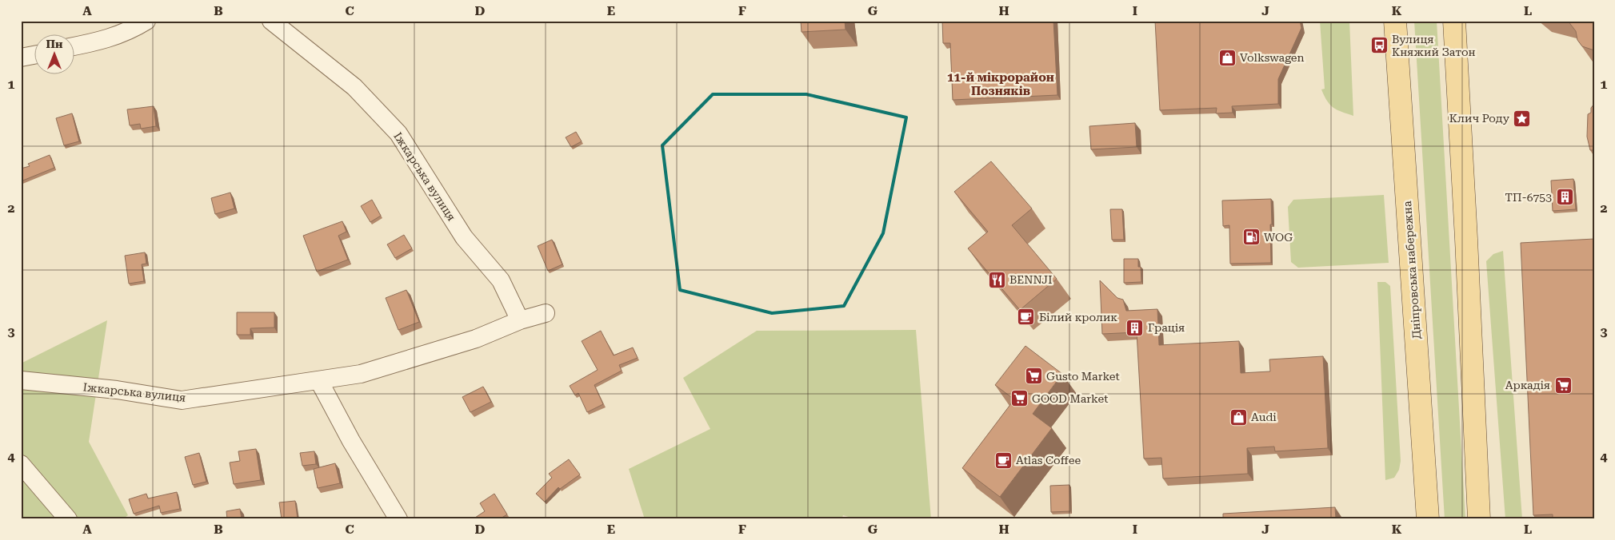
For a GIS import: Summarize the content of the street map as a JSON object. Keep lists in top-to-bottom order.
{
  "streets": {
    "main road": ["Дніпровська набережна"],
    "street": ["Іжкарська вулиця"]
  },
  "districts": ["11-й мікрорайон Позняків"],
  "places": {
    "bus stop": ["Вулиця Княжий Затон"],
    "shop": ["Volkswagen", "Audi"],
    "place": ["Клич Роду"],
    "building": ["ТП-6753", "Грація"],
    "fuel station": ["WOG"],
    "restaurant": ["BENNJI"],
    "cafe": ["Білий кролик", "Atlas Coffee"],
    "supermarket": ["Gusto Market", "Аркадія", "GOOD Market"]
  },
  "north": "top",
  "grid": {
    "columns": [
      "A",
      "B",
      "C",
      "D",
      "E",
      "F",
      "G",
      "H",
      "I",
      "J",
      "K",
      "L"
    ],
    "rows": [
      "1",
      "2",
      "3",
      "4"
    ]
  }
}
